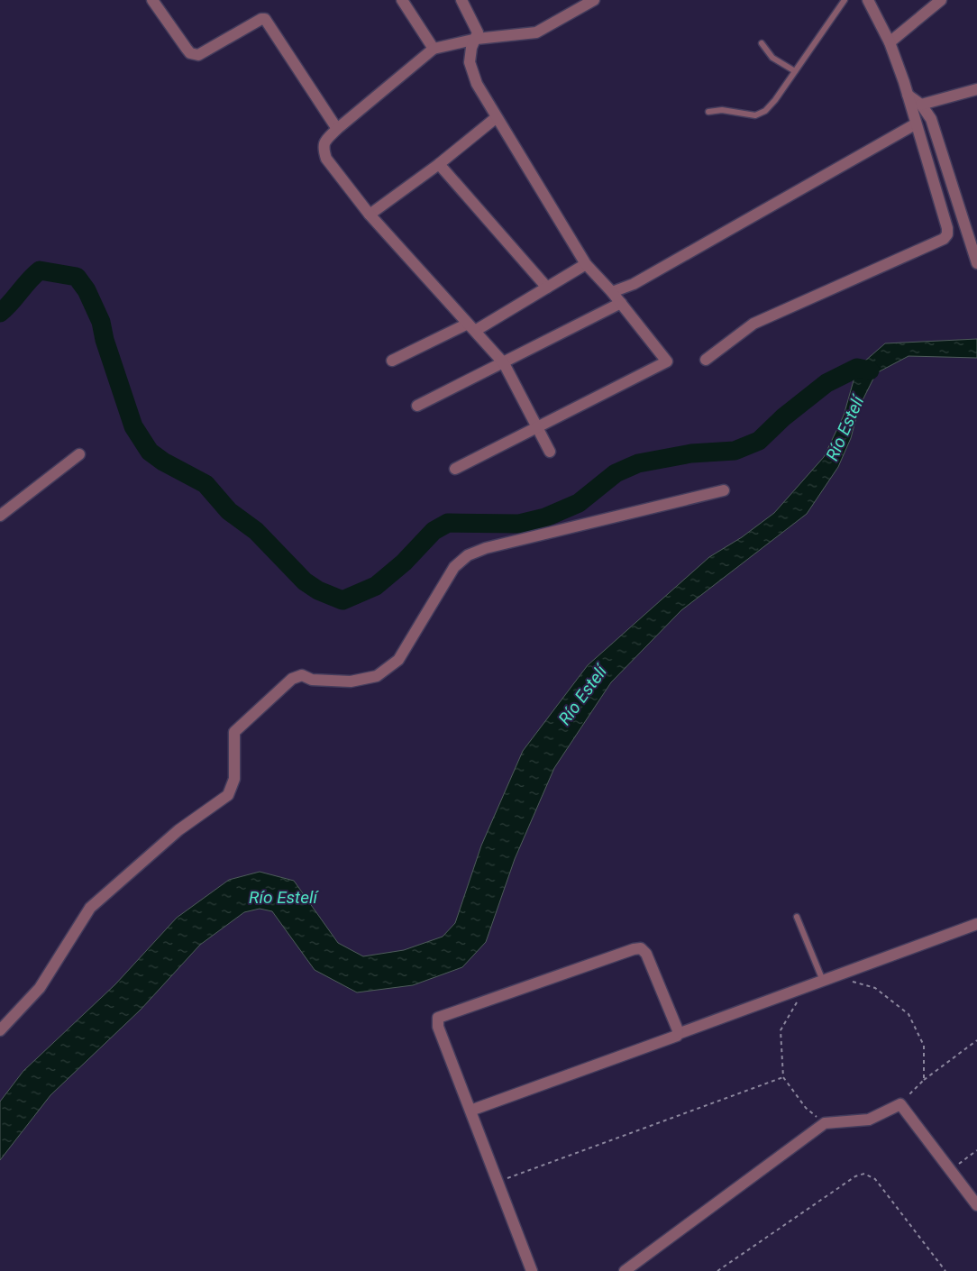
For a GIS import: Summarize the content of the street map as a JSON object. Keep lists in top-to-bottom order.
{
  "water": ["Río Estelí"]
}
